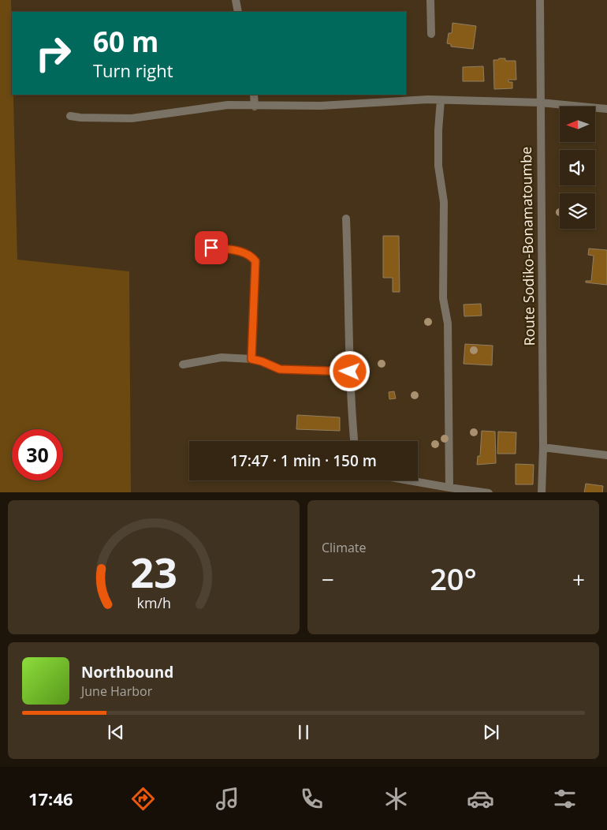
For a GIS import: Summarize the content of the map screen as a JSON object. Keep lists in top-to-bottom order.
{
  "streets": {
    "street": ["Route Sodiko-Bonamatoumbe"]
  },
  "north": "left",
  "page": {
    "turn": ["60 m", "Turn right"],
    "limit": "30",
    "trip": "17:47 · 1 min · 150 m",
    "tile": "Climate",
    "heat": ["−", "20°", "+"],
    "song": ["Northbound", "June Harbor"],
    "tabs": "17:46",
    "gauge": ["23", "km/h"]
  }
}
